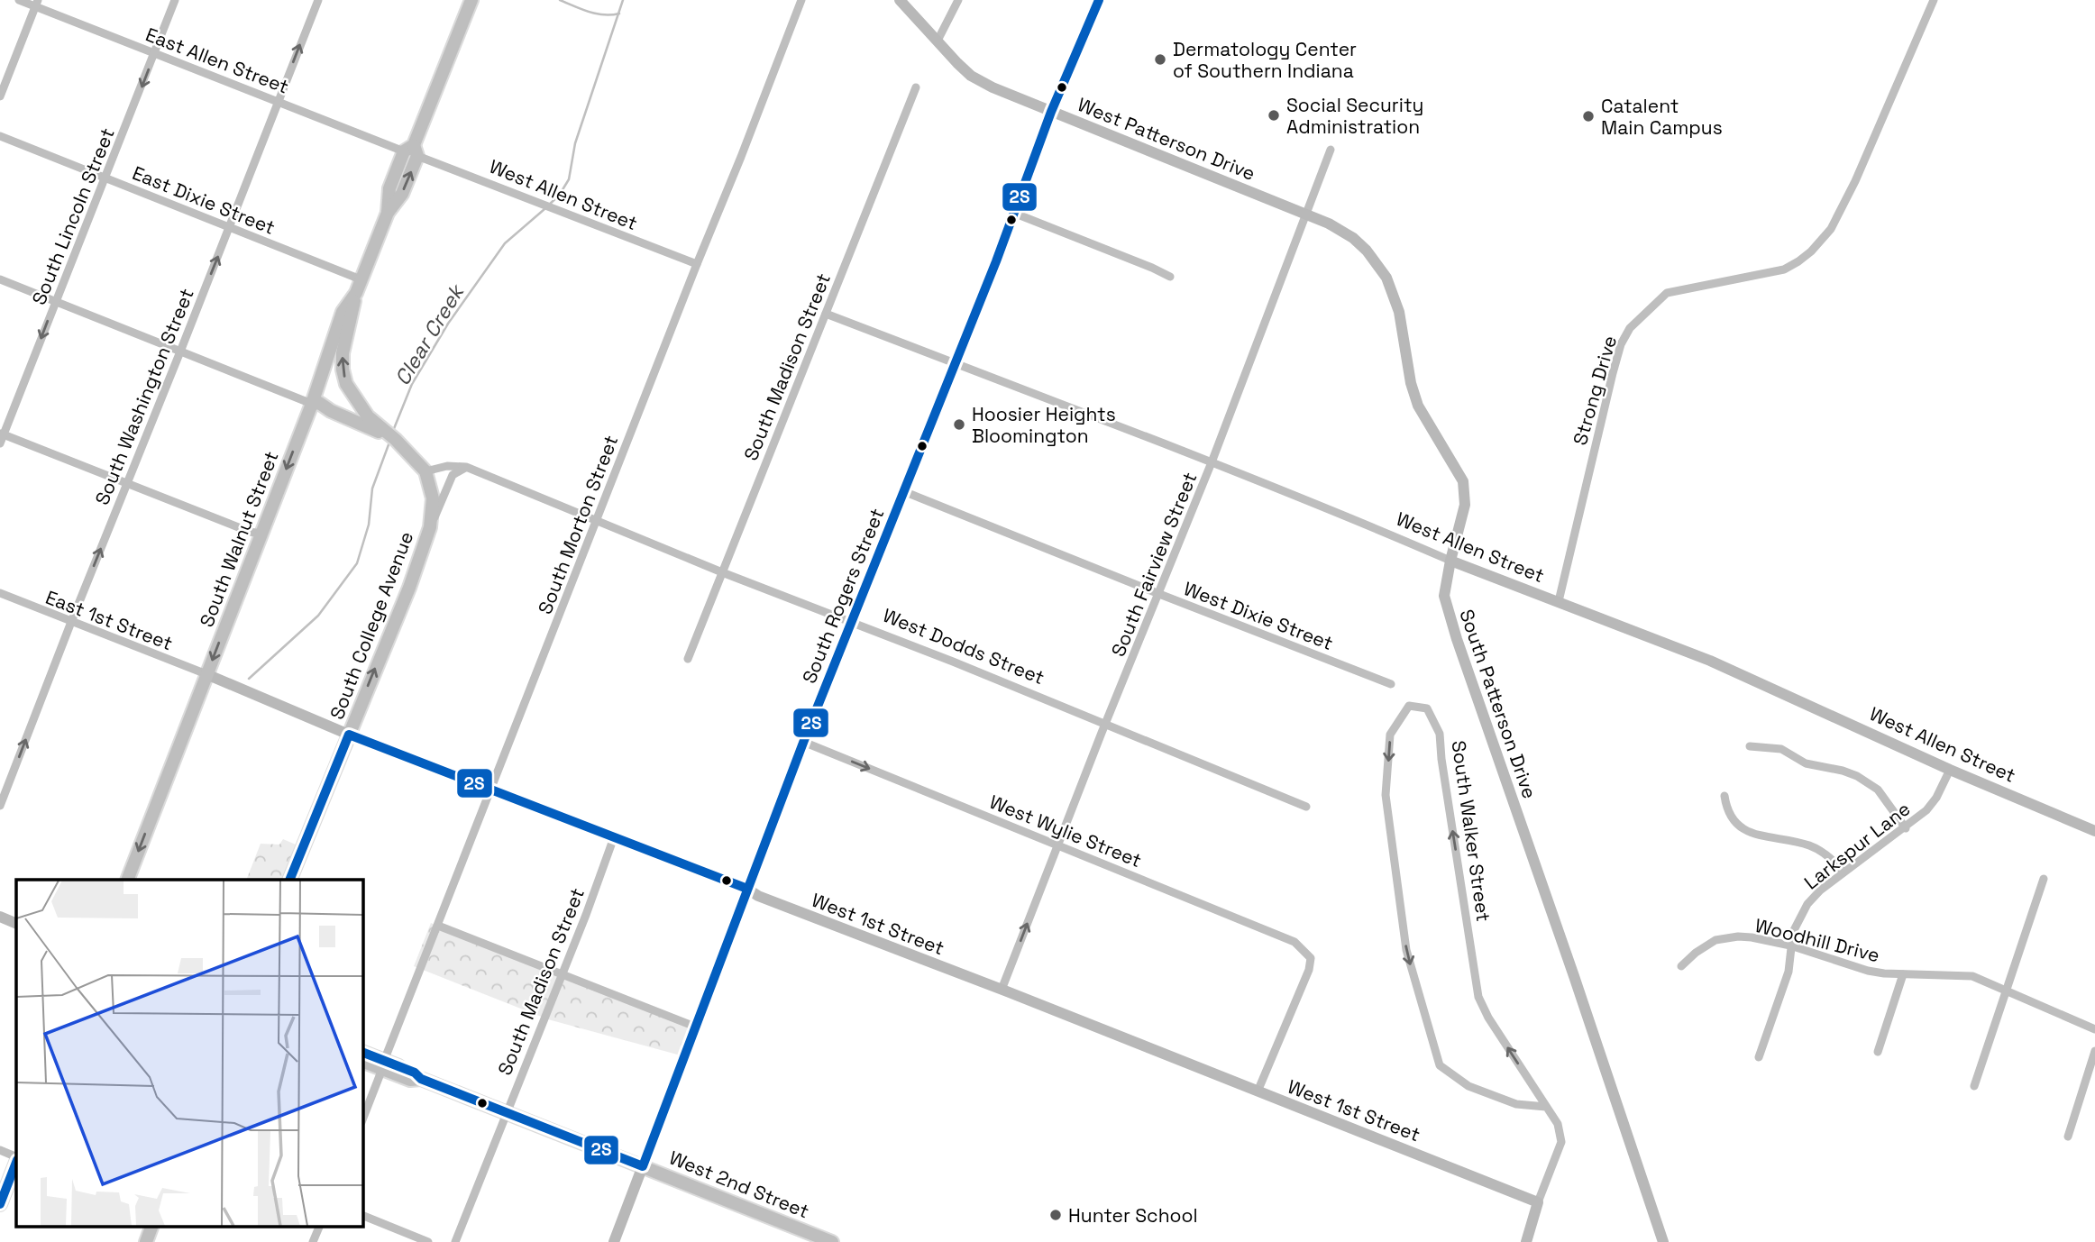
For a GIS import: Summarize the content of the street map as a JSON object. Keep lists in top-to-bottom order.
{
  "streets": {
    "main road": ["South Walnut Street", "South College Avenue", "West 2nd Street"],
    "street": [
      "East Allen Street",
      "West Patterson Drive",
      "West Allen Street",
      "East Dixie Street",
      "South Lincoln Street",
      "South Madison Street",
      "Strong Drive",
      "South Washington Street",
      "South Morton Street",
      "South Fairview Street",
      "South Rogers Street",
      "West Dixie Street",
      "East 1st Street",
      "West Dodds Street",
      "South Patterson Drive",
      "West Wylie Street",
      "South Walker Street",
      "Larkspur Lane",
      "West 1st Street",
      "Woodhill Drive"
    ]
  },
  "crossings": [
    ["East Allen Street", "West Allen Street"],
    ["East Allen Street", "South Lincoln Street"],
    ["East Allen Street", "South Washington Street"],
    ["East Allen Street", "South Walnut Street"],
    ["West Patterson Drive", "South Fairview Street"],
    ["West Patterson Drive", "South Rogers Street"],
    ["West Patterson Drive", "South Patterson Drive"],
    ["West Allen Street", "South Madison Street"],
    ["West Allen Street", "Strong Drive"],
    ["West Allen Street", "South Morton Street"],
    ["West Allen Street", "South Walnut Street"],
    ["West Allen Street", "South Fairview Street"],
    ["West Allen Street", "South Rogers Street"],
    ["West Allen Street", "South Patterson Drive"],
    ["West Allen Street", "Larkspur Lane"],
    ["East Dixie Street", "South Lincoln Street"],
    ["East Dixie Street", "South Washington Street"],
    ["East Dixie Street", "South Walnut Street"],
    ["South Madison Street", "West Dodds Street"],
    ["South Madison Street", "West 1st Street"],
    ["South Madison Street", "West 2nd Street"],
    ["South Washington Street", "East 1st Street"],
    ["South Morton Street", "West Dodds Street"],
    ["South Morton Street", "West 1st Street"],
    ["South Morton Street", "West 2nd Street"],
    ["South Walnut Street", "East 1st Street"],
    ["South Walnut Street", "West 1st Street"],
    ["South Fairview Street", "West Dixie Street"],
    ["South Fairview Street", "West Dodds Street"],
    ["South Fairview Street", "South Patterson Drive"],
    ["South Fairview Street", "West Wylie Street"],
    ["South Fairview Street", "West 1st Street"],
    ["South Rogers Street", "West Dixie Street"],
    ["South Rogers Street", "West Dodds Street"],
    ["South Rogers Street", "West Wylie Street"],
    ["South Rogers Street", "West 1st Street"],
    ["South Rogers Street", "West 2nd Street"],
    ["East 1st Street", "West 1st Street"],
    ["South College Avenue", "West Dodds Street"],
    ["South College Avenue", "West 1st Street"],
    ["West Wylie Street", "West 1st Street"],
    ["South Walker Street", "West 1st Street"],
    ["Larkspur Lane", "Woodhill Drive"]
  ],
  "one_way": [
    "South Lincoln Street",
    "South Washington Street",
    "South Walnut Street",
    "South College Avenue",
    "West Wylie Street"
  ],
  "water": ["Clear Creek"],
  "places": [
    "Dermatology Center of Southern Indiana",
    "Social Security Administration",
    "Catalent Main Campus",
    "Hoosier Heights Bloomington",
    "Hunter School"
  ],
  "lines": ["transit line 2S"]
}
